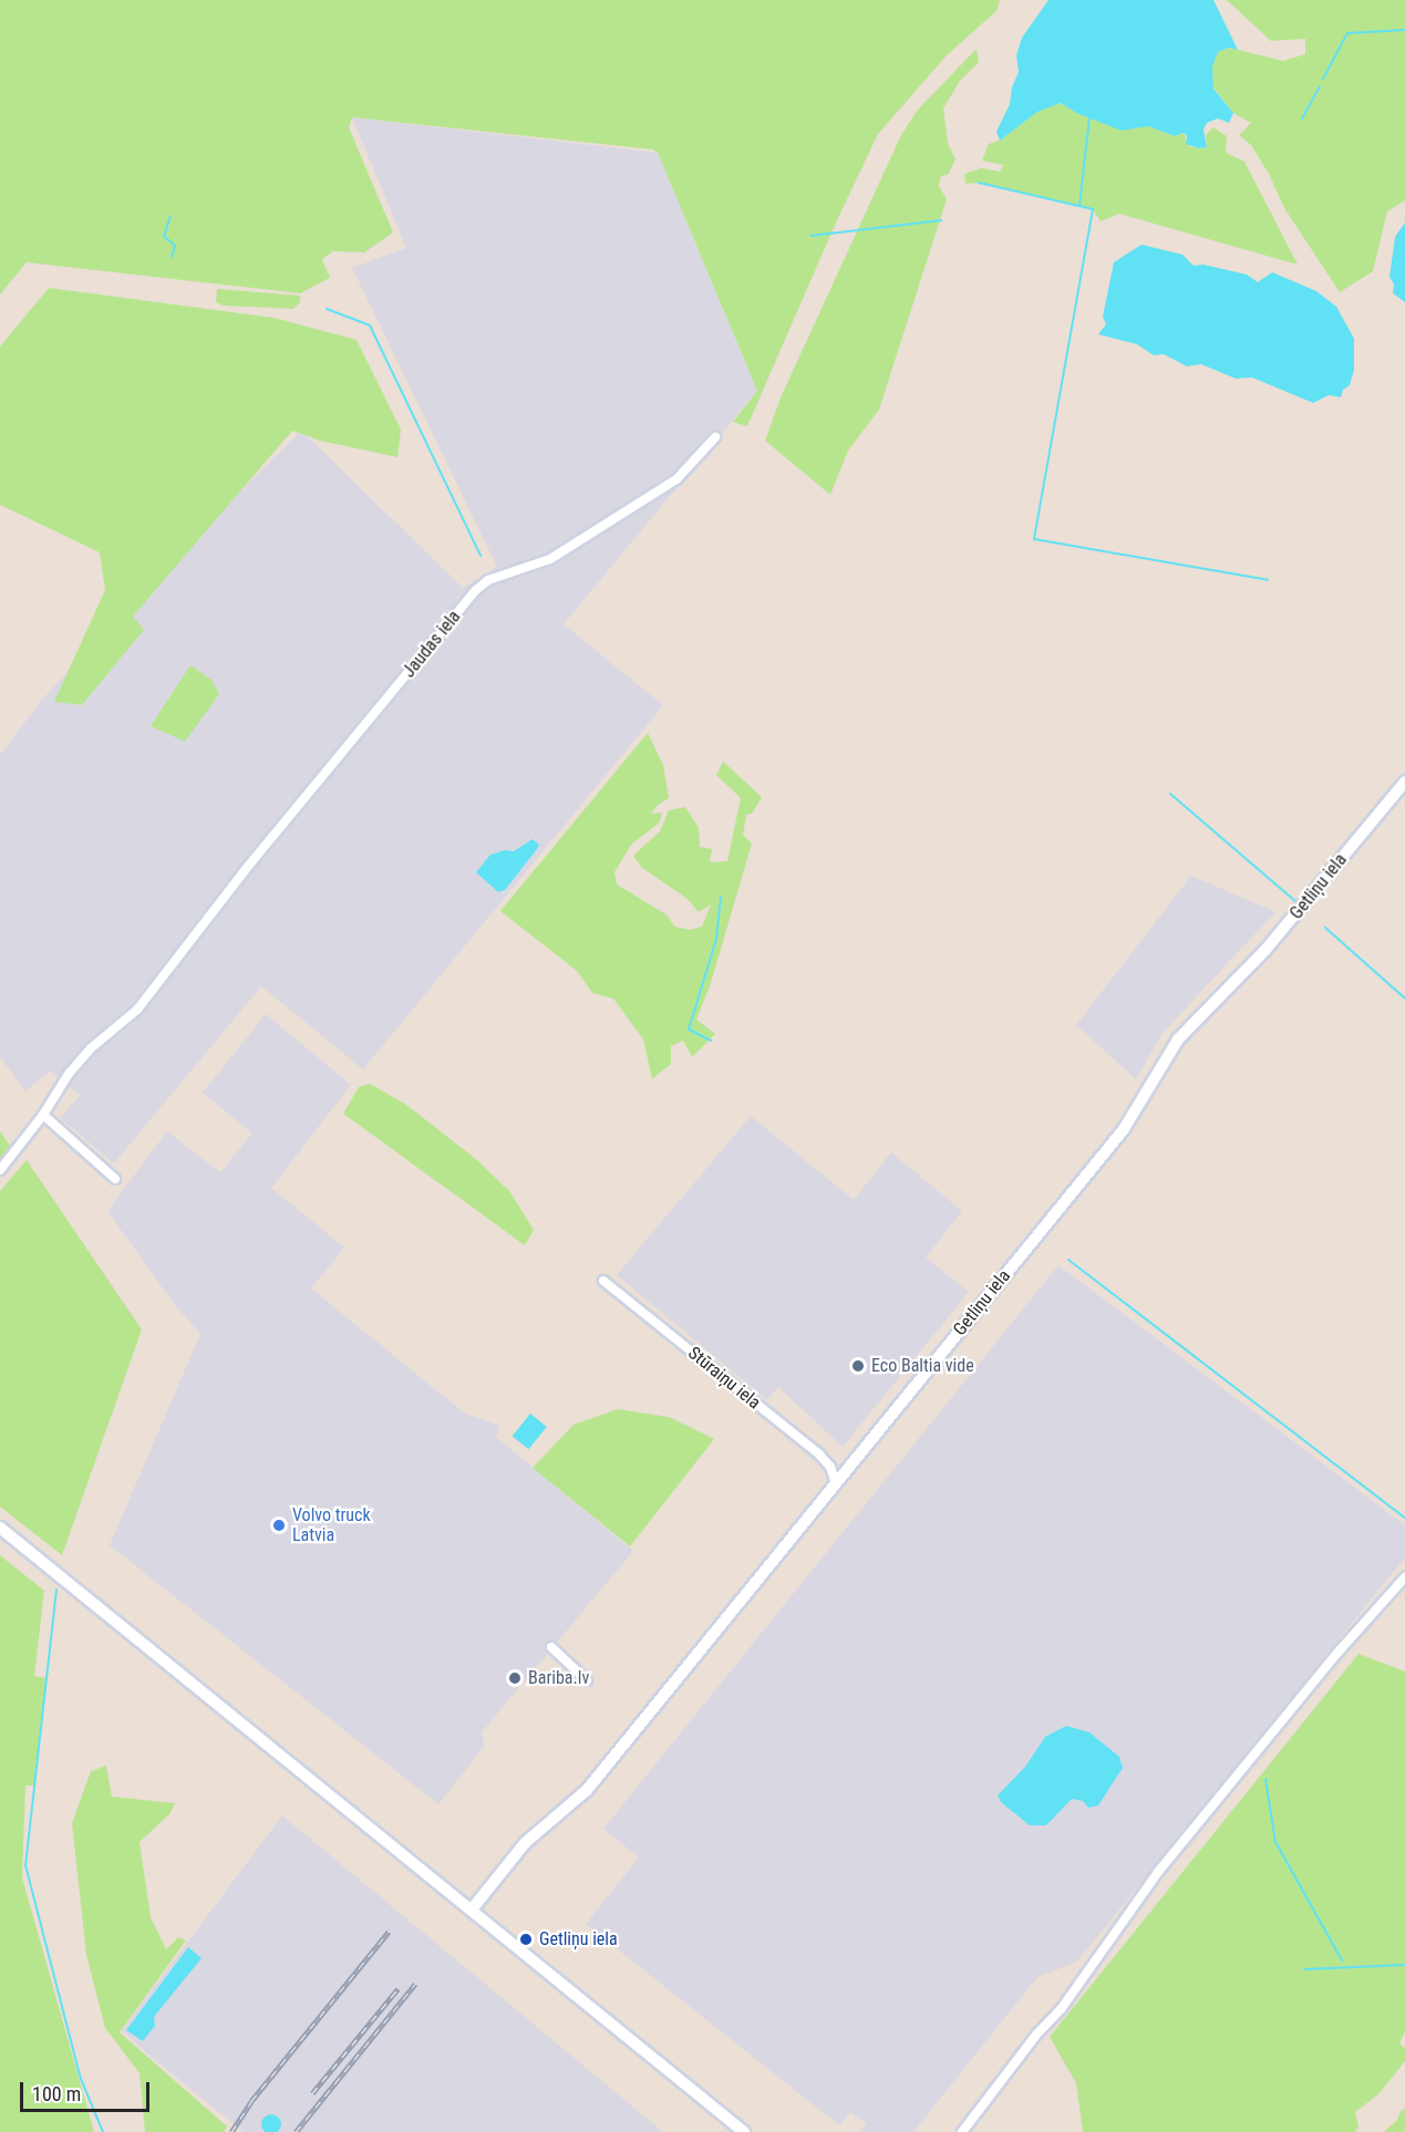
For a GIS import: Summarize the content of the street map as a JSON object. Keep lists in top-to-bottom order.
{
  "streets": {
    "street": ["Jaudas iela", "Getliņu iela", "Stūraiņu iela"]
  },
  "crossings": [
    ["Getliņu iela", "Stūraiņu iela"]
  ],
  "places": [
    "Eco Baltia vide",
    "Volvo truck Latvia",
    "Bariba.lv",
    "Getliņu iela"
  ],
  "scale_bar": "100 m"
}
